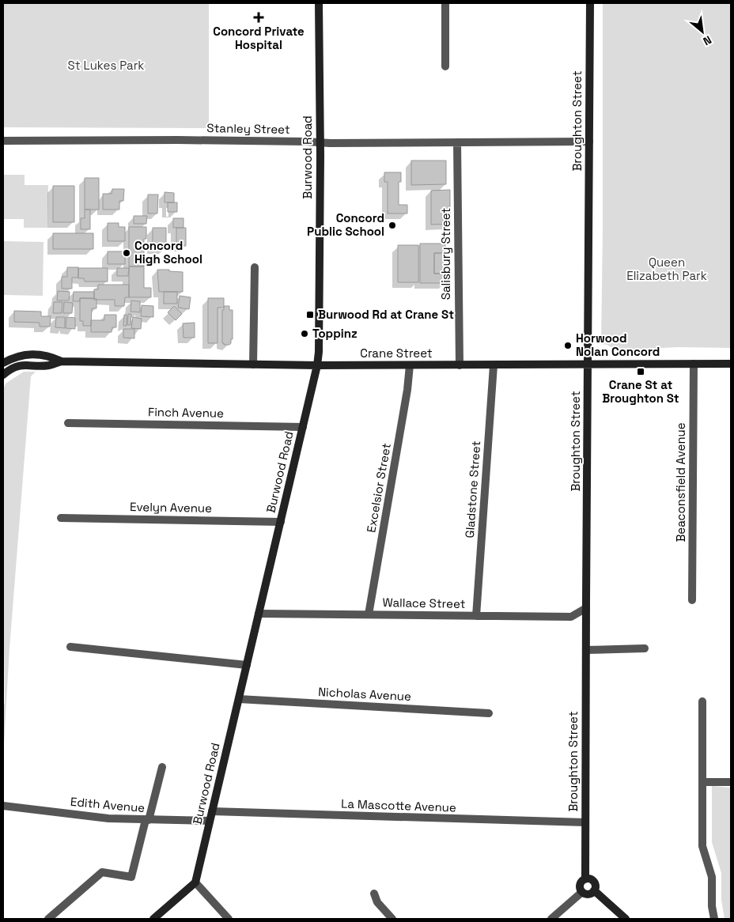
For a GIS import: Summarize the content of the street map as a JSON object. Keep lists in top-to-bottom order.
{
  "streets": {
    "main road": ["Broughton Street", "Burwood Road", "Crane Street"],
    "street": [
      "Stanley Street",
      "Salisbury Street",
      "Finch Avenue",
      "Beaconsfield Avenue",
      "Excelsior Street",
      "Gladstone Street",
      "Evelyn Avenue",
      "Wallace Street",
      "Nicholas Avenue",
      "Edith Avenue",
      "La Mascotte Avenue"
    ]
  },
  "crossings": [
    ["Broughton Street", "Stanley Street"],
    ["Broughton Street", "Crane Street"],
    ["Broughton Street", "Wallace Street"],
    ["Broughton Street", "La Mascotte Avenue"],
    ["Stanley Street", "Burwood Road"],
    ["Stanley Street", "Salisbury Street"],
    ["Burwood Road", "Crane Street"],
    ["Burwood Road", "Finch Avenue"],
    ["Burwood Road", "Evelyn Avenue"],
    ["Burwood Road", "Wallace Street"],
    ["Burwood Road", "Nicholas Avenue"],
    ["Burwood Road", "Edith Avenue"],
    ["Burwood Road", "La Mascotte Avenue"],
    ["Salisbury Street", "Crane Street"],
    ["Crane Street", "Beaconsfield Avenue"],
    ["Crane Street", "Excelsior Street"],
    ["Crane Street", "Gladstone Street"],
    ["Excelsior Street", "Wallace Street"],
    ["Gladstone Street", "Wallace Street"]
  ],
  "parks": ["St Lukes Park", "Queen Elizabeth Park"],
  "places": {
    "health": ["Concord Private Hospital"],
    "other": [
      "Concord Public School",
      "Concord High School",
      "Toppinz",
      "Horwood Nolan Concord"
    ],
    "transit": ["Burwood Rd at Crane St", "Crane St at Broughton St"]
  },
  "north": "bottom right"
}
